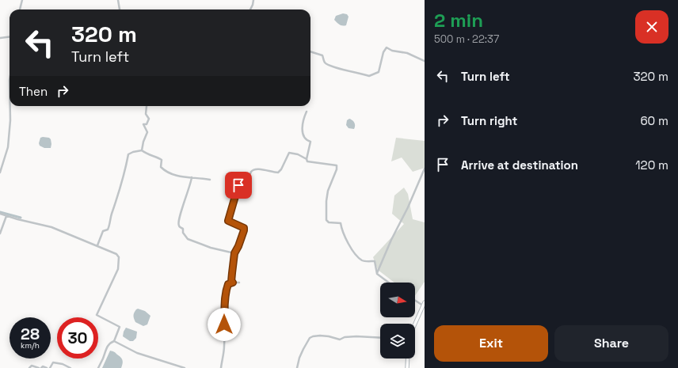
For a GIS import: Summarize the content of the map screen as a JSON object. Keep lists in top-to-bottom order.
{
  "north": "right",
  "page": {
    "heading": ["2 min", "500 m · 22:37"],
    "turn": ["320 m", "Turn left"],
    "list": [
      {
        "name": "Turn left",
        "value": "320 m"
      },
      {
        "name": "Turn right",
        "value": "60 m"
      },
      {
        "name": "Arrive at destination",
        "value": "120 m"
      }
    ],
    "then": "Then",
    "speed": "28 km/h",
    "limit": "30",
    "buttons": ["Exit", "Share"]
  }
}
